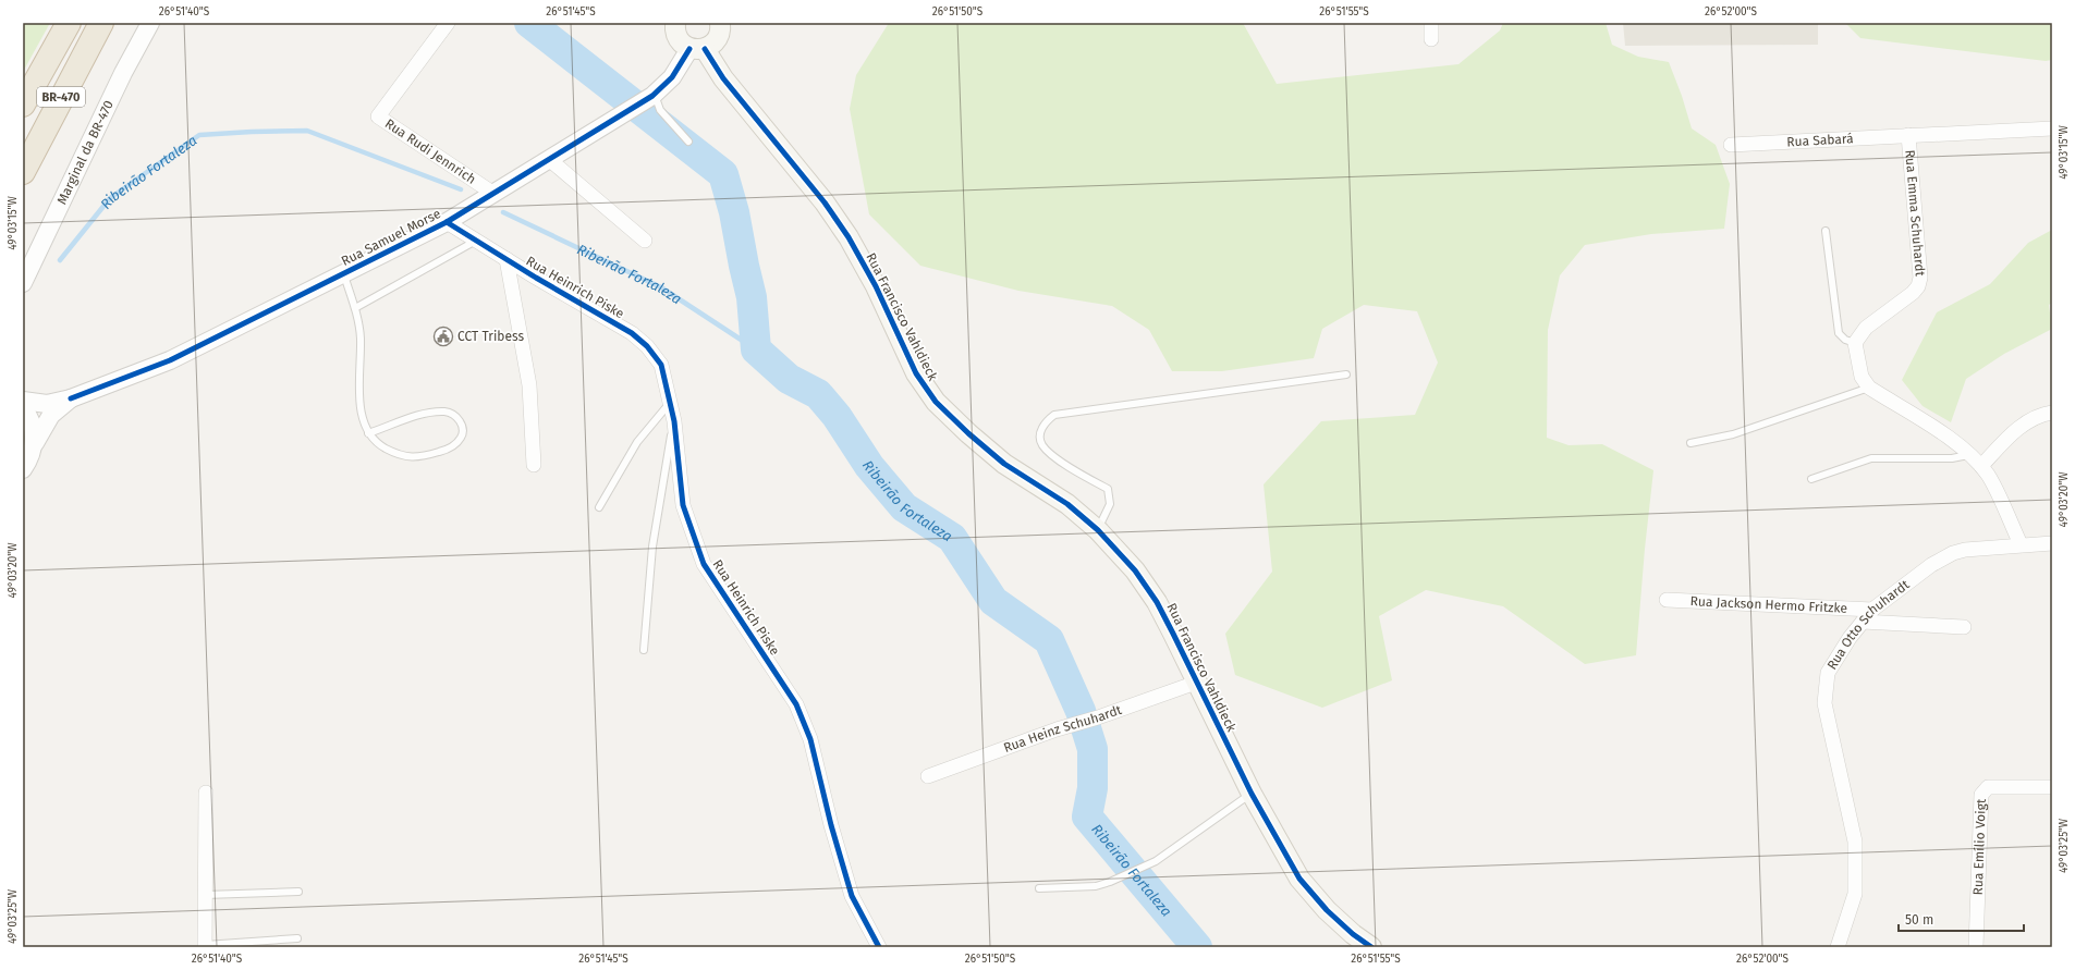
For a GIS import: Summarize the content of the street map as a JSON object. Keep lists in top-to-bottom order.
{
  "streets": {
    "highway": ["BR-470"],
    "main road": ["Rua Francisco Vahldieck"],
    "street": [
      "Rua Sabará",
      "Rua Rudi Jennrich",
      "Marginal da BR-470",
      "Rua Emma Schuhardt",
      "Rua Samuel Morse",
      "Rua Heinrich Piske",
      "Rua Jackson Hermo Fritzke",
      "Rua Otto Schuhardt",
      "Rua Heinz Schuhardt",
      "Rua Emílio Voigt"
    ]
  },
  "crossings": [
    ["Rua Sabará", "Rua Emma Schuhardt"],
    ["Rua Rudi Jennrich", "Rua Samuel Morse"],
    ["Rua Samuel Morse", "Rua Heinrich Piske"],
    ["Rua Samuel Morse", "Rua Francisco Vahldieck"],
    ["Rua Francisco Vahldieck", "Rua Heinz Schuhardt"],
    ["Rua Jackson Hermo Fritzke", "Rua Otto Schuhardt"]
  ],
  "water": ["Ribeirão Fortaleza"],
  "places": {
    "public building": ["CCT Tribess"]
  },
  "scale_bar": "50 m",
  "coordinates": [
    "26°51'40\"S",
    "26°51'45\"S",
    "26°51'50\"S",
    "26°51'55\"S",
    "26°52'00\"S",
    "49°03'15\"W",
    "49°03'20\"W",
    "49°03'25\"W"
  ]
}
